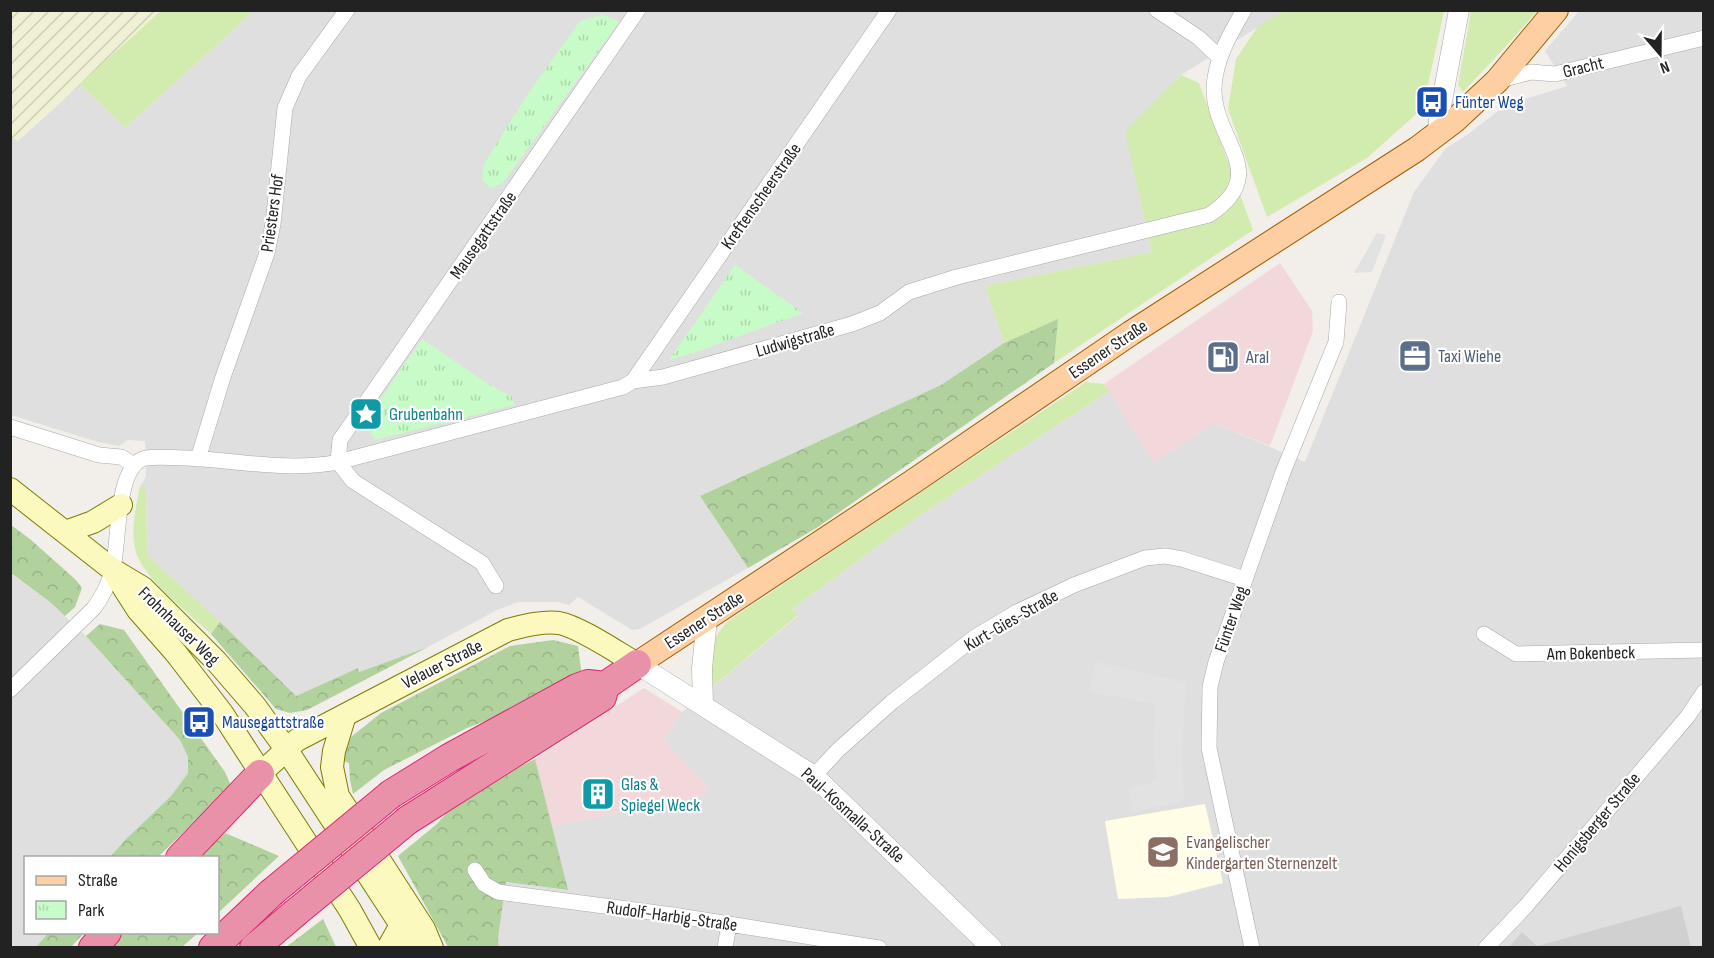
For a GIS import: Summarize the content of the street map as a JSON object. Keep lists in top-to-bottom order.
{
  "streets": {
    "main road": ["Essener Straße", "Frohnhauser Weg", "Velauer Straße"],
    "street": [
      "Gracht",
      "Kreftenscheerstraße",
      "Priesters Hof",
      "Mausegattstraße",
      "Ludwigstraße",
      "Fünter Weg",
      "Kurt-Gies-Straße",
      "Am Bokenbeck",
      "Paul-Kosmalla-Straße",
      "Honigsberger Straße",
      "Rudolf-Harbig-Straße"
    ]
  },
  "crossings": [
    ["Gracht", "Essener Straße"],
    ["Kreftenscheerstraße", "Ludwigstraße"],
    ["Mausegattstraße", "Ludwigstraße"],
    ["Essener Straße", "Velauer Straße"],
    ["Essener Straße", "Paul-Kosmalla-Straße"],
    ["Fünter Weg", "Kurt-Gies-Straße"],
    ["Kurt-Gies-Straße", "Paul-Kosmalla-Straße"],
    ["Frohnhauser Weg", "Velauer Straße"],
    ["Velauer Straße", "Paul-Kosmalla-Straße"]
  ],
  "places": {
    "bus stop": ["Fünter Weg", "Mausegattstraße"],
    "office": ["Taxi Wiehe"],
    "fuel station": ["Aral"],
    "place": ["Grubenbahn"],
    "building": ["Glas & Spiegel Weck"],
    "school or university": ["Evangelischer Kindergarten Sternenzelt"]
  },
  "legend": ["Straße", "Park"],
  "north": "bottom"
}
